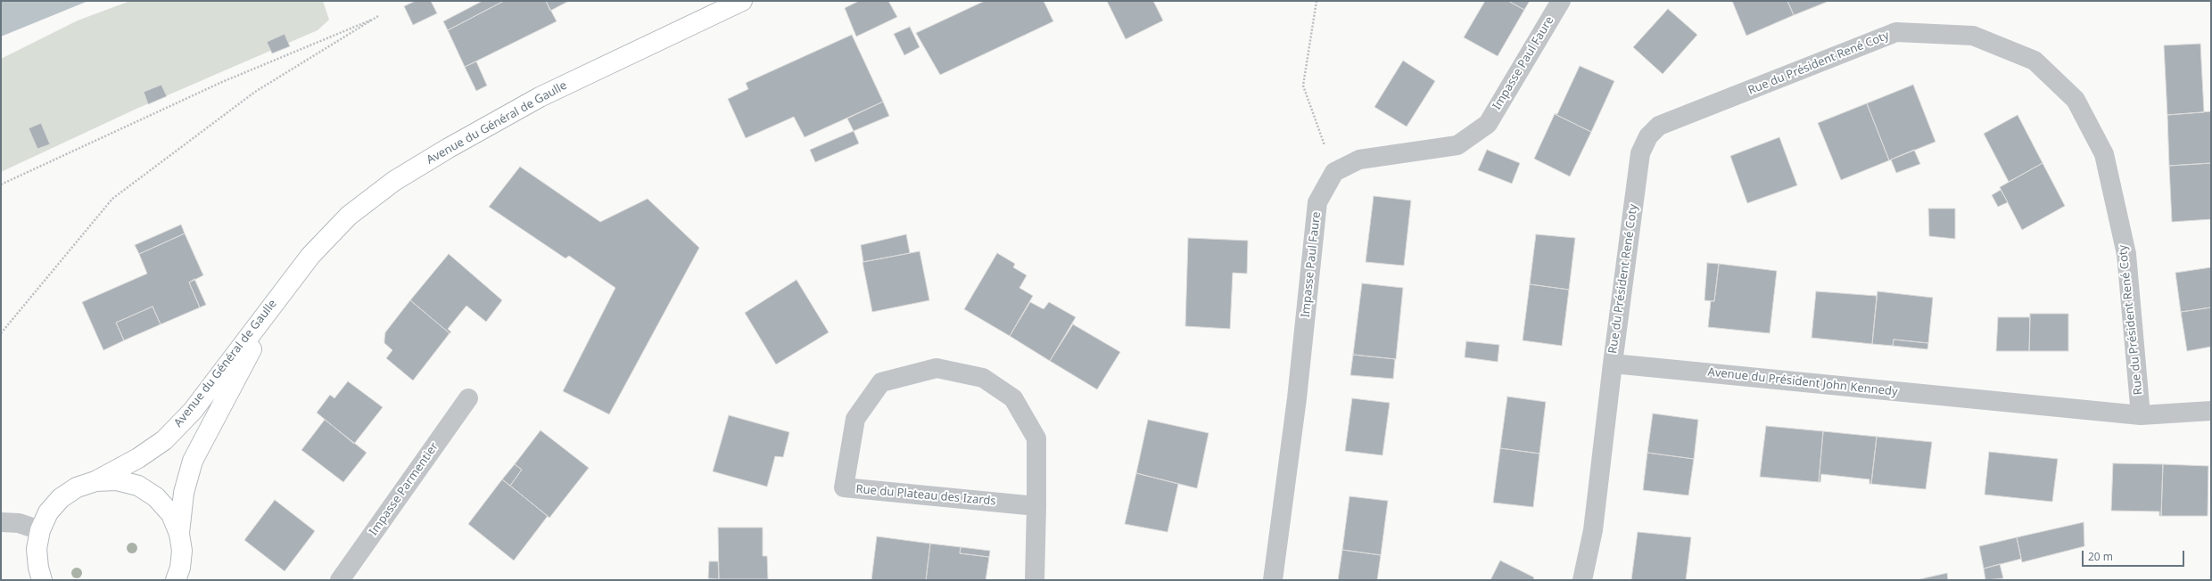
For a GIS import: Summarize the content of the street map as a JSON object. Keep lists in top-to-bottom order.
{
  "streets": {
    "main road": ["Avenue du Général de Gaulle"],
    "street": [
      "Impasse Paul Faure",
      "Rue du Président René Coty",
      "Avenue du Président John Kennedy",
      "Impasse Parmentier",
      "Rue du Plateau des Izards"
    ]
  },
  "crossings": [
    ["Rue du Président René Coty", "Avenue du Président John Kennedy"]
  ],
  "scale_bar": "20 m"
}
